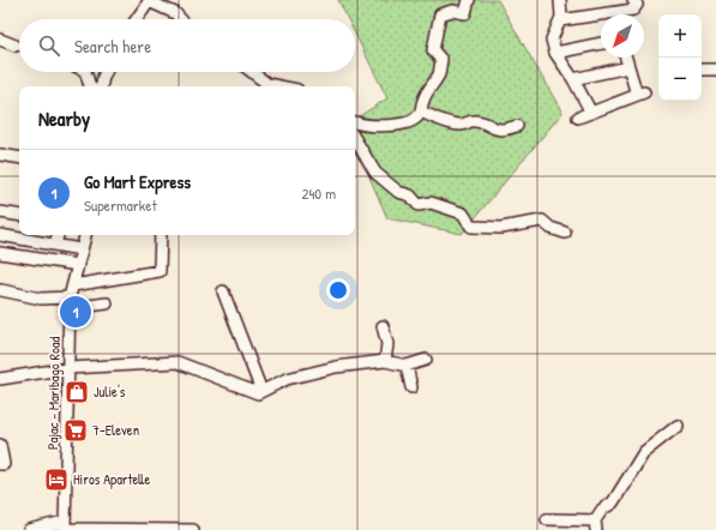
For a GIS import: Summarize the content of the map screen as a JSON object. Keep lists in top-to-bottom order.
{
  "streets": {
    "street": ["Pajac - Maribago Road"]
  },
  "places": {
    "shop": ["Julie's"],
    "supermarket": ["7-Eleven"],
    "hotel": ["Hiros Apartelle"]
  },
  "north": "bottom left",
  "page": {
    "map_buttons": ["+", "−"],
    "search": "Search here",
    "heading": "Nearby",
    "list": [
      {
        "mark": "1",
        "name": "Go Mart Express",
        "note": "Supermarket",
        "value": "240 m"
      }
    ],
    "pins": "1"
  }
}
